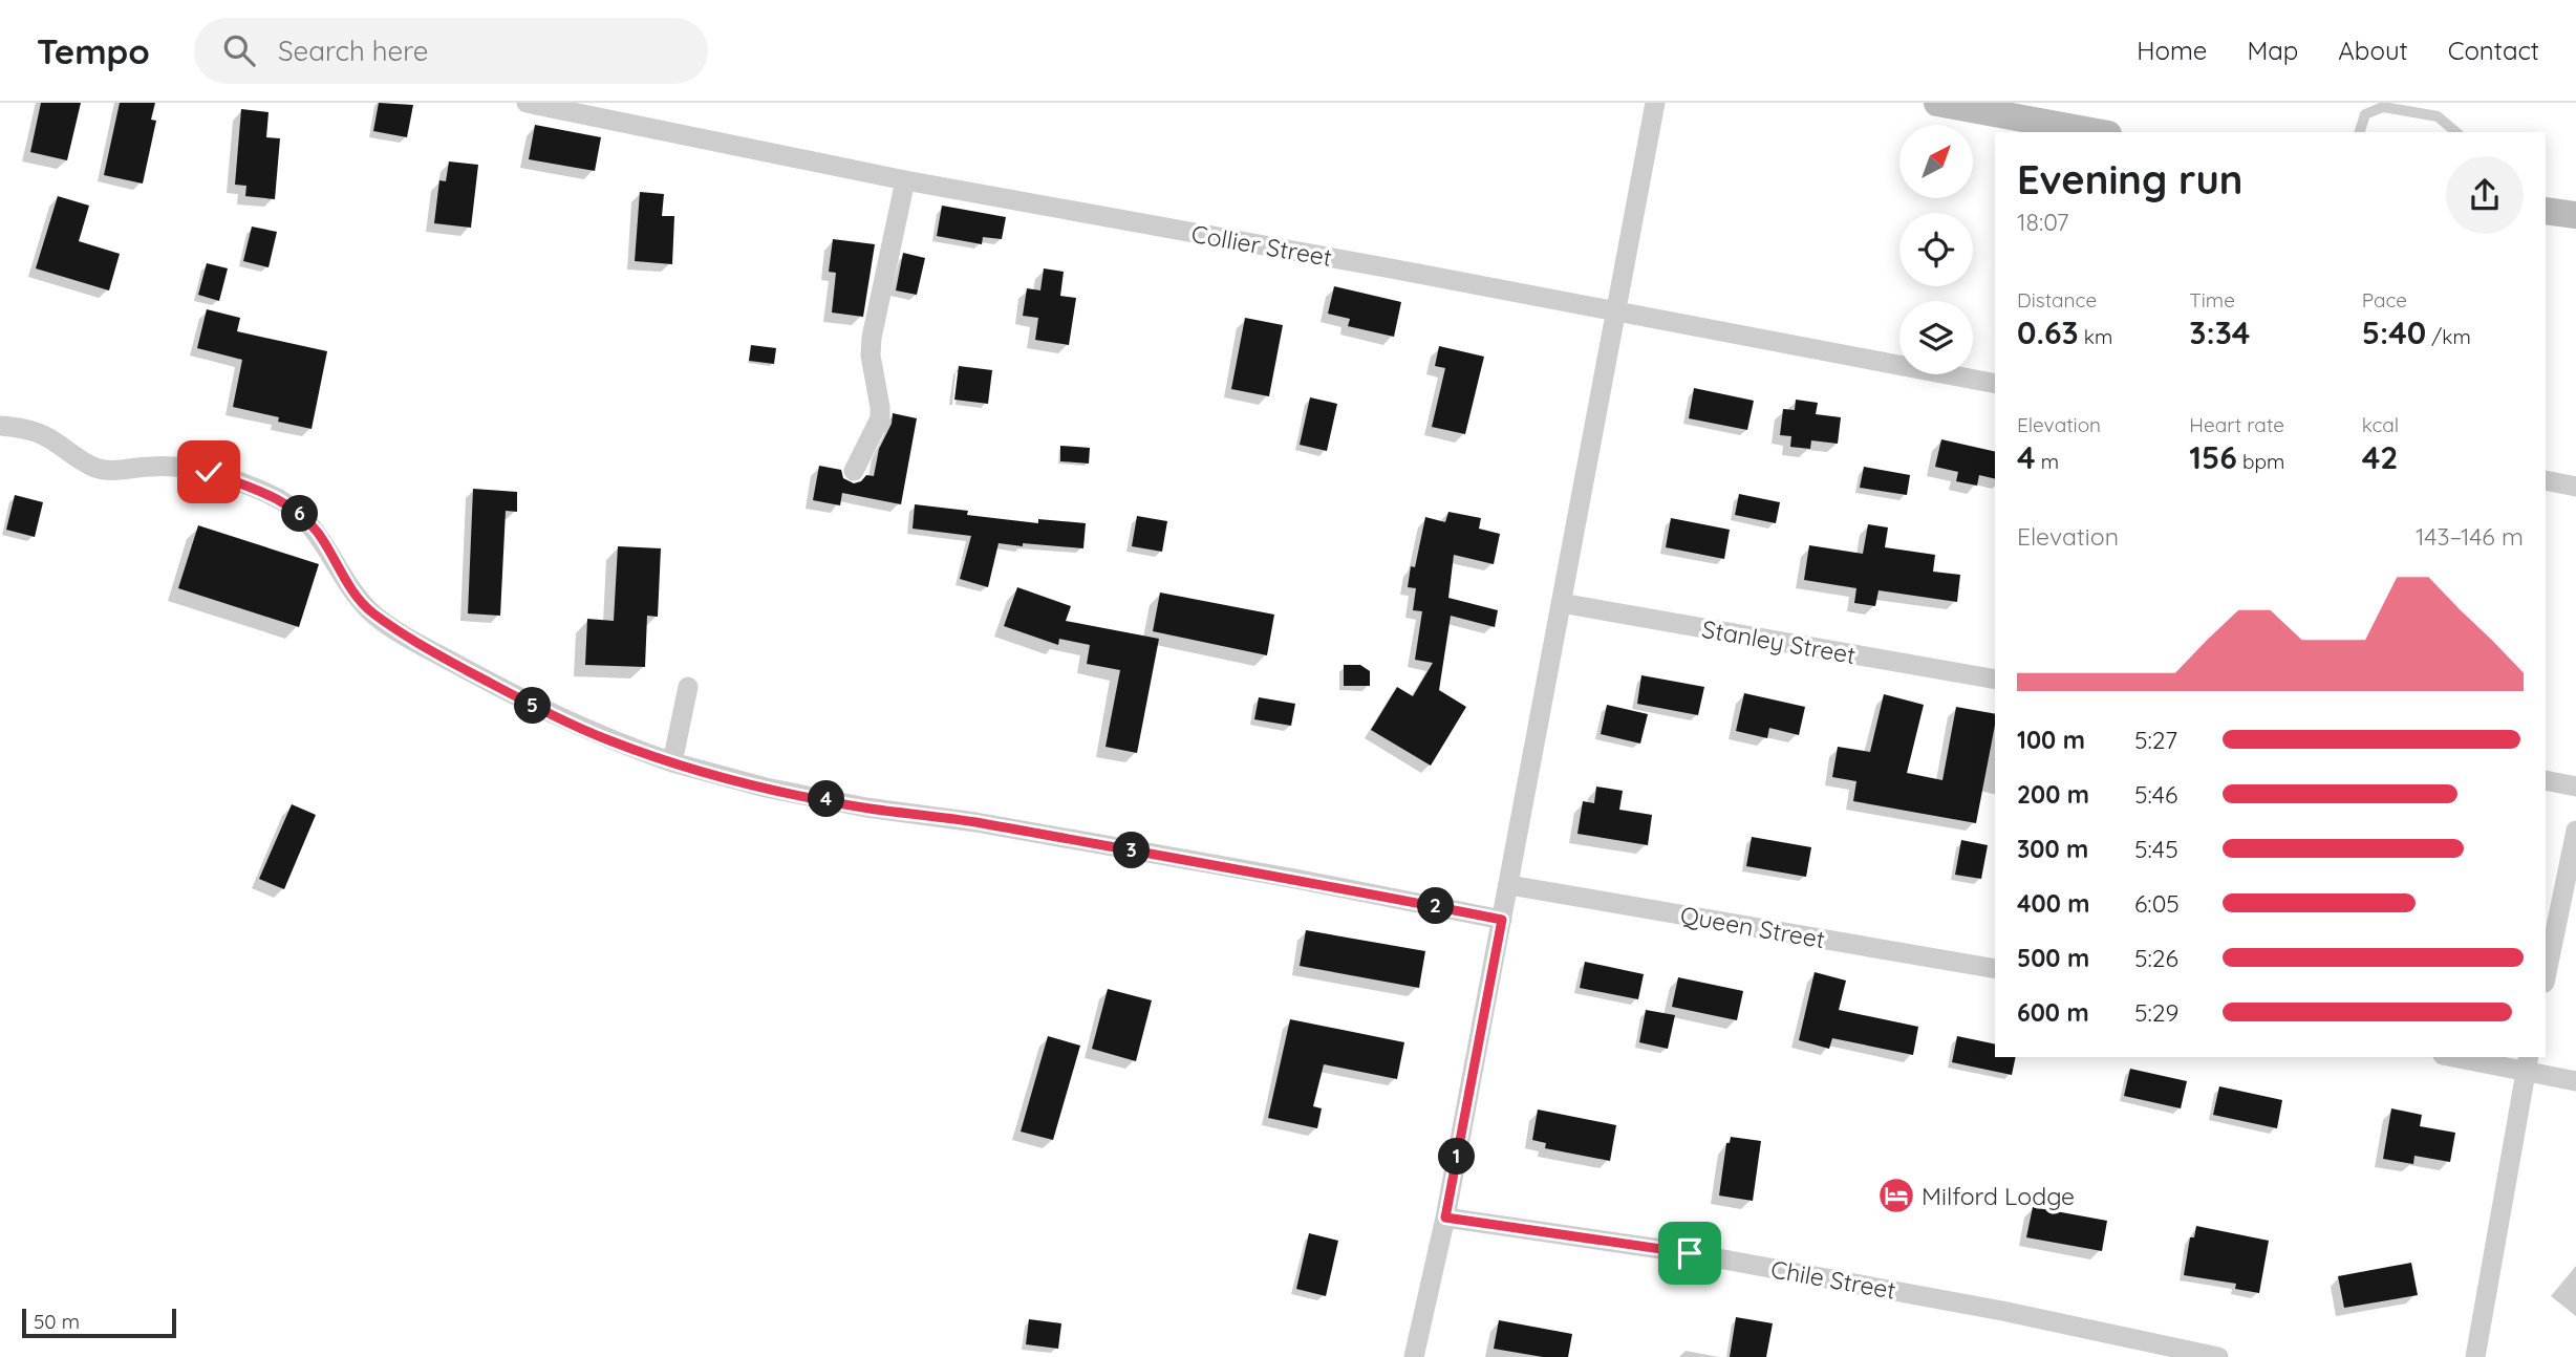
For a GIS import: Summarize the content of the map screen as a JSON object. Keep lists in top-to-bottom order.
{
  "streets": {
    "street": [
      "Collier Street",
      "Stanley Street",
      "Queen Street",
      "Chile Street"
    ]
  },
  "places": {
    "hotel": ["Milford Lodge"]
  },
  "scale_bar": "50 m",
  "north": "top right",
  "page": {
    "header": "Tempo",
    "search": "Search here",
    "nav": [
      "Home",
      "Map",
      "About",
      "Contact"
    ],
    "heading": ["Evening run", "18:07"],
    "stats": [
      ["Distance", "0.63 km"],
      ["Time", "3:34"],
      ["Pace", "5:40 /km"],
      ["Elevation", "4 m"],
      ["Heart rate", "156 bpm"],
      ["kcal", "42"]
    ],
    "pins": [
      "6",
      "5",
      "4",
      "3",
      "2",
      "1"
    ],
    "chart": ["Elevation", "143–146 m"],
    "list": [
      {
        "name": "100 m",
        "note": "5:27"
      },
      {
        "name": "200 m",
        "note": "5:46"
      },
      {
        "name": "300 m",
        "note": "5:45"
      },
      {
        "name": "400 m",
        "note": "6:05"
      },
      {
        "name": "500 m",
        "note": "5:26"
      },
      {
        "name": "600 m",
        "note": "5:29"
      }
    ],
    "scale": "50 m"
  }
}
